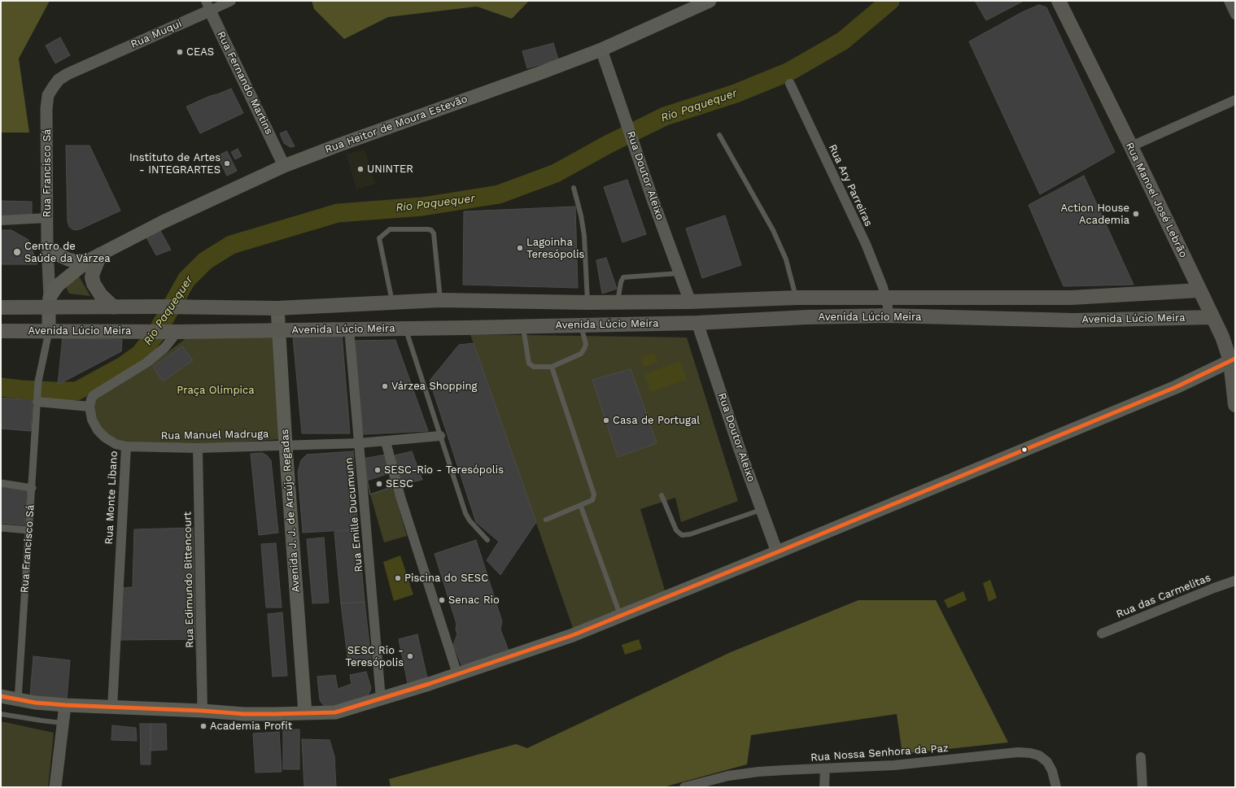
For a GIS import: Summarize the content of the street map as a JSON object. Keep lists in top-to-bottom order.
{
  "streets": {
    "main road": [
      "Rua Heitor de Moura Estevão",
      "Rua Francisco Sá",
      "Rua Manoel José Lebrão",
      "Avenida Lúcio Meira",
      "Avenida J. J. de Araújo Regadas"
    ],
    "street": [
      "Rua Muqui",
      "Rua Fernando Martins",
      "Rua Doutor Aleixo",
      "Rua Ary Parreiras",
      "Rua Manuel Madruga",
      "Rua Monte Líbano",
      "Rua Emille Ducumunn",
      "Rua Edimundo Bittencourt",
      "Rua das Carmelitas",
      "Rua Nossa Senhora da Paz"
    ]
  },
  "crossings": [
    ["Rua Muqui", "Rua Fernando Martins"],
    ["Rua Muqui", "Rua Francisco Sá"],
    ["Rua Fernando Martins", "Rua Heitor de Moura Estevão"],
    ["Rua Heitor de Moura Estevão", "Rua Francisco Sá"],
    ["Rua Heitor de Moura Estevão", "Rua Doutor Aleixo"],
    ["Rua Heitor de Moura Estevão", "Avenida Lúcio Meira"],
    ["Rua Francisco Sá", "Avenida Lúcio Meira"],
    ["Rua Doutor Aleixo", "Avenida Lúcio Meira"],
    ["Rua Ary Parreiras", "Avenida Lúcio Meira"],
    ["Rua Manoel José Lebrão", "Avenida Lúcio Meira"],
    ["Avenida Lúcio Meira", "Avenida J. J. de Araújo Regadas"],
    ["Avenida Lúcio Meira", "Rua Emille Ducumunn"],
    ["Rua Manuel Madruga", "Rua Monte Líbano"],
    ["Rua Manuel Madruga", "Avenida J. J. de Araújo Regadas"],
    ["Rua Manuel Madruga", "Rua Emille Ducumunn"],
    ["Rua Manuel Madruga", "Rua Edimundo Bittencourt"]
  ],
  "water": ["Rio Paquequer"],
  "parks": ["Praça Olímpica"],
  "places": [
    "CEAS",
    "Instituto de Artes - INTEGRARTES",
    "UNINTER",
    "Action House Academia",
    "Lagoinha Teresópolis",
    "Centro de Saúde da Várzea",
    "Várzea Shopping",
    "Casa de Portugal",
    "SESC-Rio - Teresópolis",
    "SESC",
    "Piscina do SESC",
    "Senac Rio",
    "SESC Rio - Teresópolis",
    "Academia Profit"
  ]
}
